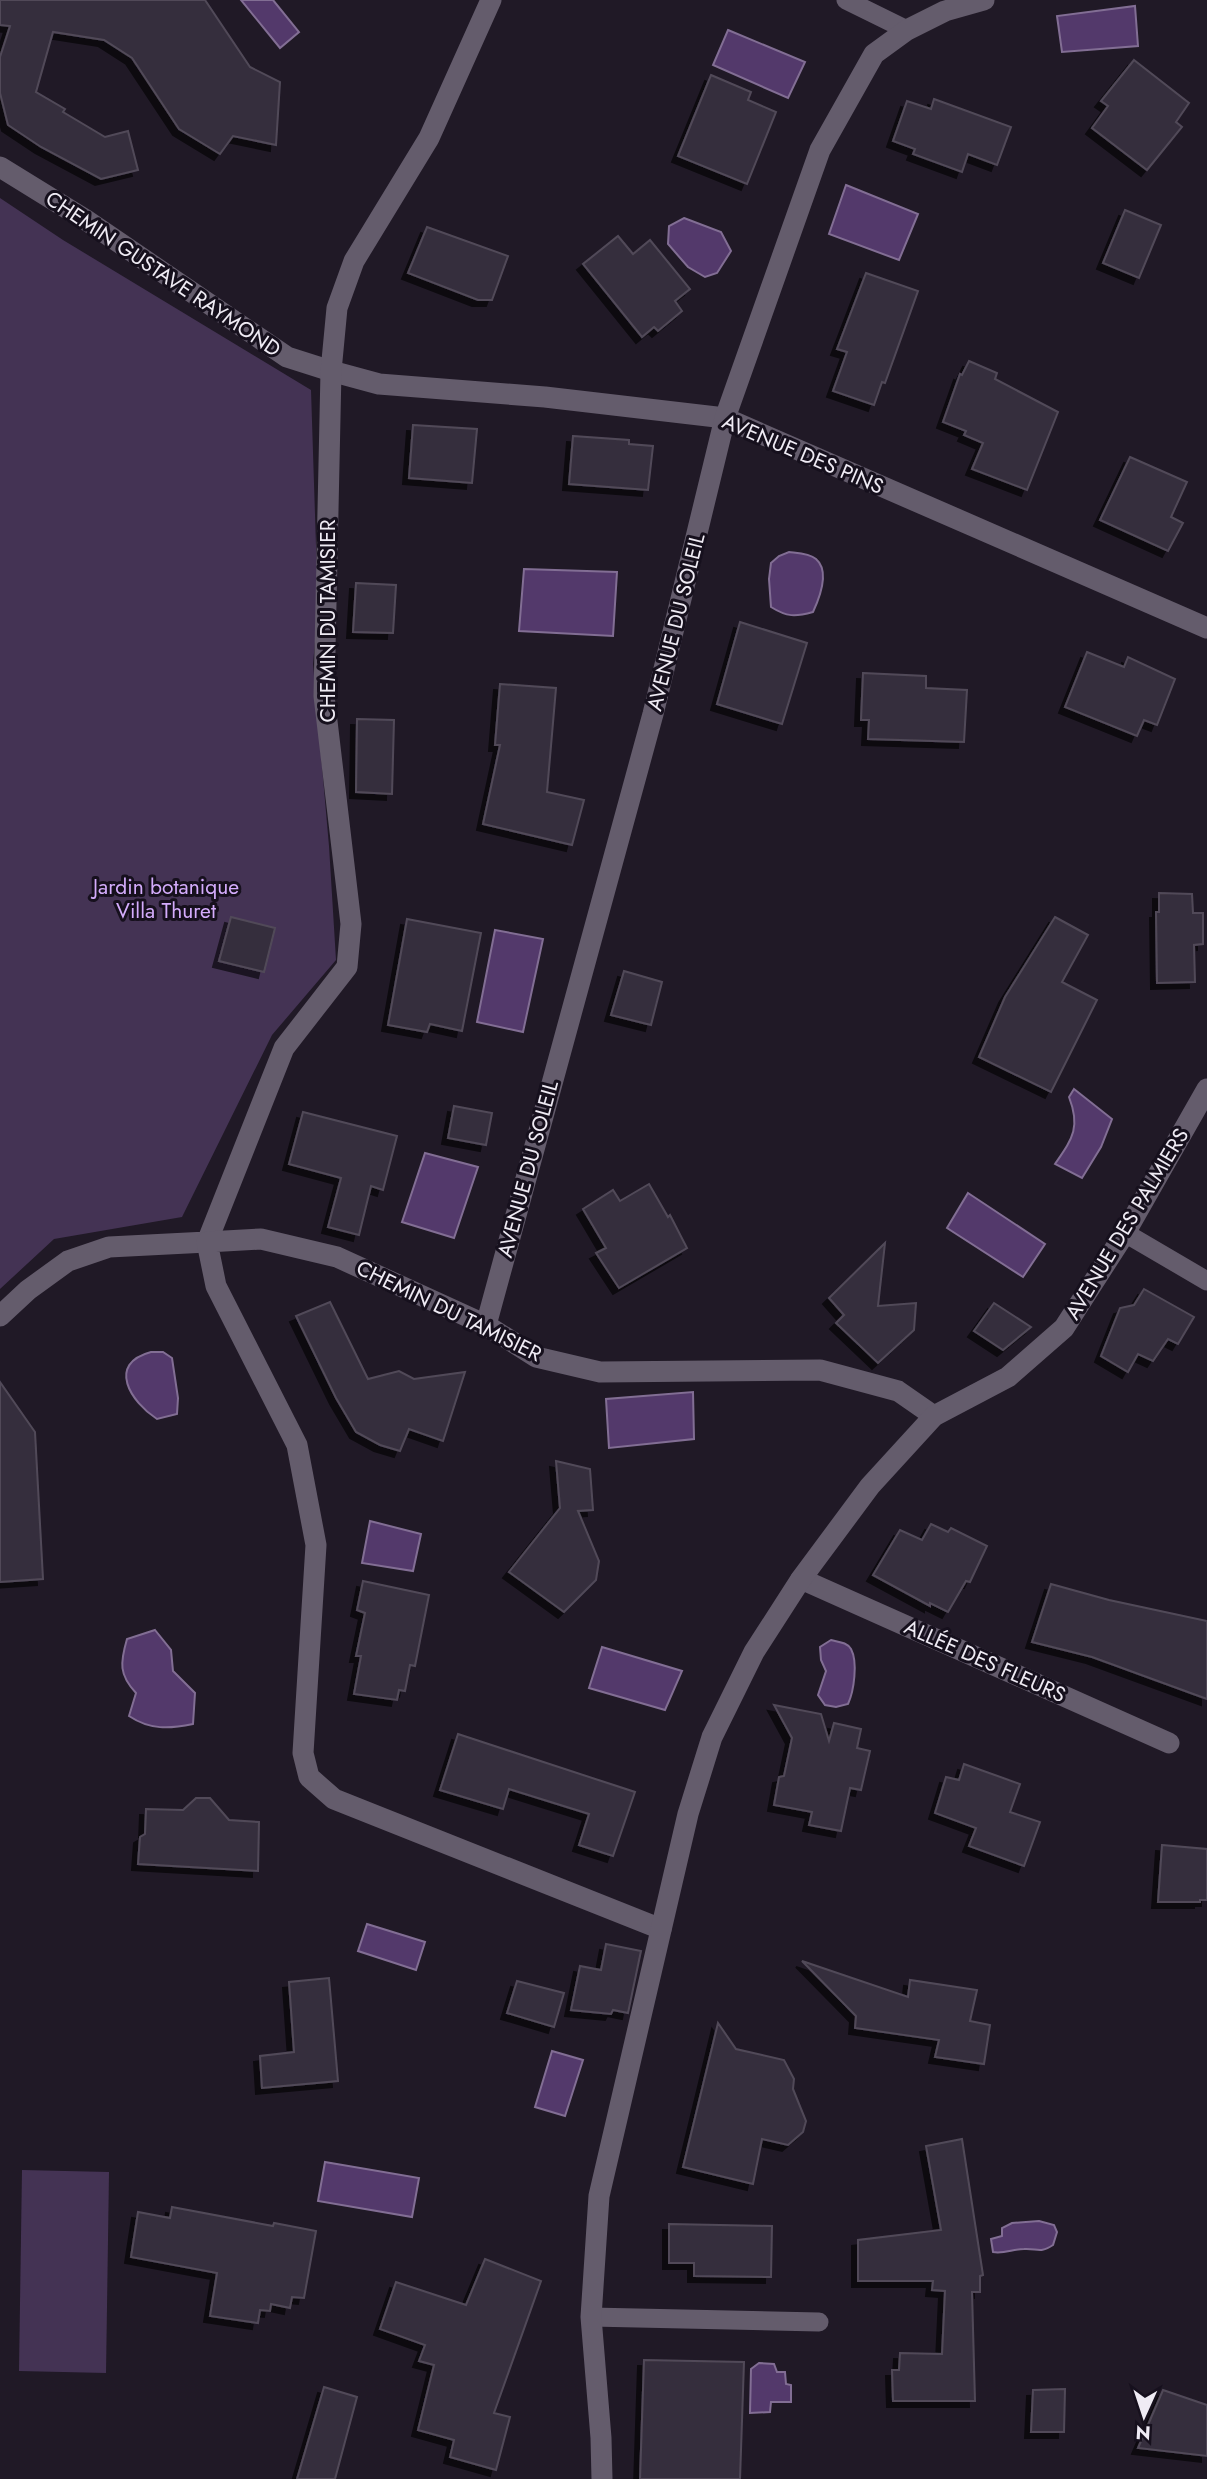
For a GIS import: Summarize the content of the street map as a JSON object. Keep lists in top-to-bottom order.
{
  "streets": {
    "street": [
      "CHEMIN GUSTAVE RAYMOND",
      "AVENUE DES PINS",
      "CHEMIN DU TAMISIER",
      "AVENUE DU SOLEIL",
      "AVENUE DES PALMIERS",
      "ALLÉE DES FLEURS"
    ]
  },
  "crossings": [
    ["CHEMIN GUSTAVE RAYMOND", "AVENUE DES PINS"],
    ["CHEMIN GUSTAVE RAYMOND", "CHEMIN DU TAMISIER"],
    ["AVENUE DES PINS", "CHEMIN DU TAMISIER"],
    ["AVENUE DES PINS", "AVENUE DU SOLEIL"],
    ["CHEMIN DU TAMISIER", "AVENUE DU SOLEIL"],
    ["CHEMIN DU TAMISIER", "AVENUE DES PALMIERS"],
    ["AVENUE DES PALMIERS", "ALLÉE DES FLEURS"]
  ],
  "parks": ["Jardin botanique Villa Thuret"],
  "north": "bottom"
}
